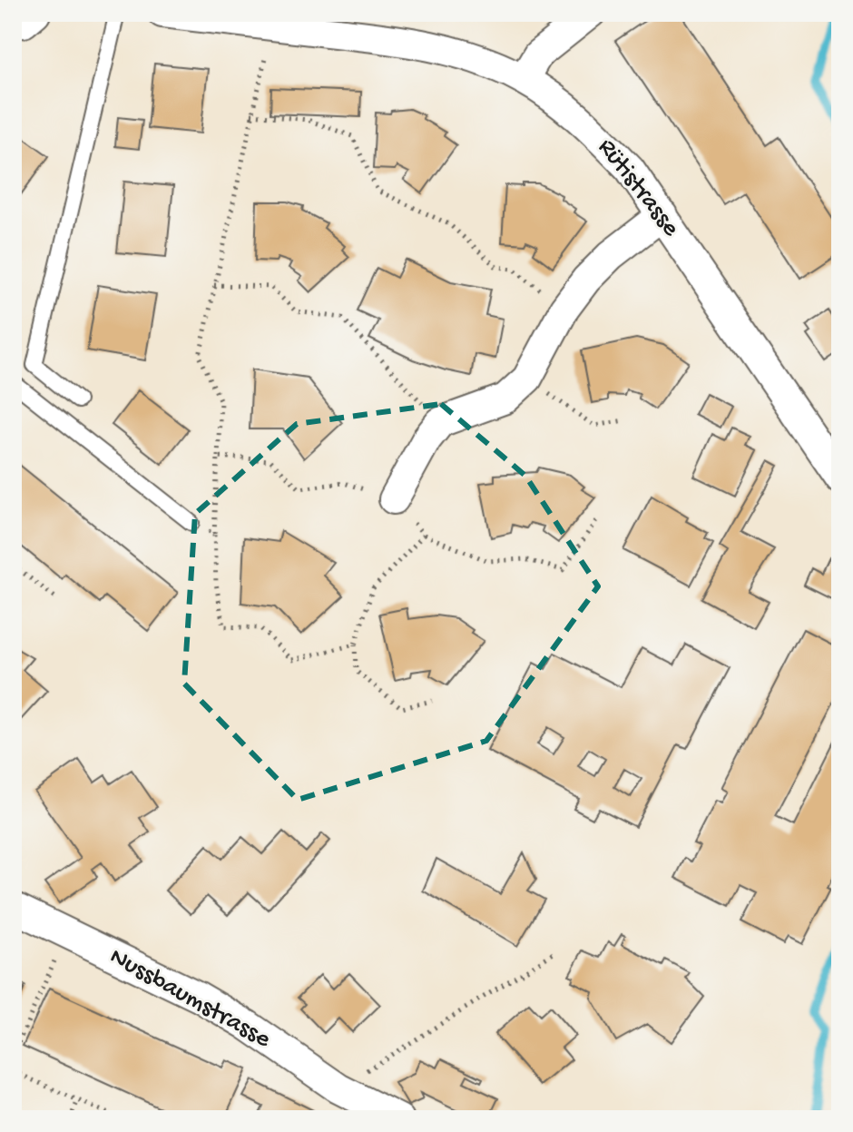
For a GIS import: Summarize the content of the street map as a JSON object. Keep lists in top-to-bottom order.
{
  "streets": {
    "street": ["Rütistrasse", "Nussbaumstrasse"]
  }
}
